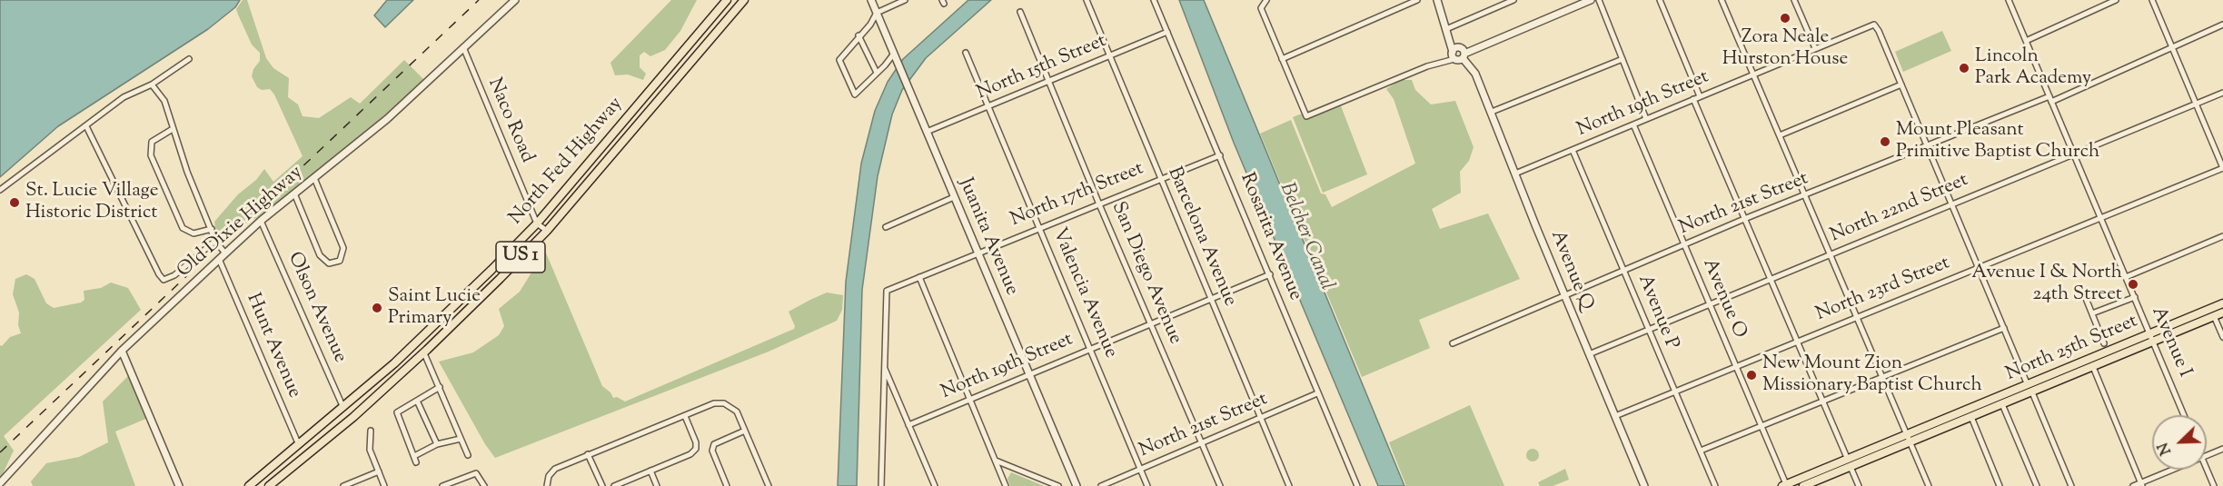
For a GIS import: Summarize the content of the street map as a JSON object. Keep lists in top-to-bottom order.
{
  "streets": {
    "main road": ["North Fed Highway", "US 1", "North 25th Street"],
    "street": [
      "North 15th Street",
      "North 19th Street",
      "Naco Road",
      "North 17th Street",
      "North 21st Street",
      "North 22nd Street",
      "Old Dixie Highway",
      "Juanita Avenue",
      "Barcelona Avenue",
      "Rosarita Avenue",
      "Avenue Q",
      "San Diego Avenue",
      "North 23rd Street",
      "Valencia Avenue",
      "Avenue O",
      "Olson Avenue",
      "Avenue P",
      "Avenue I",
      "Hunt Avenue"
    ]
  },
  "crossings": [
    ["North 15th Street", "Juanita Avenue"],
    ["North 15th Street", "Barcelona Avenue"],
    ["North 15th Street", "Rosarita Avenue"],
    ["North 15th Street", "San Diego Avenue"],
    ["North 15th Street", "Valencia Avenue"],
    ["North 19th Street", "Juanita Avenue"],
    ["North 19th Street", "Barcelona Avenue"],
    ["North 19th Street", "Rosarita Avenue"],
    ["North 19th Street", "Avenue Q"],
    ["North 19th Street", "San Diego Avenue"],
    ["North 19th Street", "Valencia Avenue"],
    ["North 19th Street", "Avenue O"],
    ["North 19th Street", "Avenue P"],
    ["Naco Road", "North Fed Highway"],
    ["Naco Road", "Old Dixie Highway"],
    ["North Fed Highway", "Olson Avenue"],
    ["North Fed Highway", "Hunt Avenue"],
    ["North 17th Street", "Juanita Avenue"],
    ["North 17th Street", "Barcelona Avenue"],
    ["North 17th Street", "Rosarita Avenue"],
    ["North 17th Street", "San Diego Avenue"],
    ["North 17th Street", "Valencia Avenue"],
    ["North 21st Street", "Barcelona Avenue"],
    ["North 21st Street", "Rosarita Avenue"],
    ["North 21st Street", "Avenue Q"],
    ["North 21st Street", "San Diego Avenue"],
    ["North 21st Street", "Valencia Avenue"],
    ["North 21st Street", "Avenue O"],
    ["North 21st Street", "Avenue P"],
    ["North 21st Street", "Avenue I"],
    ["North 22nd Street", "Avenue Q"],
    ["North 22nd Street", "Avenue O"],
    ["North 22nd Street", "Avenue P"],
    ["North 22nd Street", "Avenue I"],
    ["Old Dixie Highway", "Olson Avenue"],
    ["Old Dixie Highway", "Hunt Avenue"],
    ["Avenue Q", "North 23rd Street"],
    ["North 23rd Street", "Avenue O"],
    ["North 23rd Street", "Avenue P"],
    ["North 23rd Street", "Avenue I"],
    ["Avenue O", "North 25th Street"],
    ["Avenue I", "North 25th Street"]
  ],
  "water": ["Belcher Canal"],
  "places": [
    "Zora Neale Hurston House",
    "Lincoln Park Academy",
    "Mount Pleasant Primitive Baptist Church",
    "St. Lucie Village Historic District",
    "Avenue I & North 24th Street",
    "Saint Lucie Primary",
    "New Mount Zion Missionary Baptist Church"
  ],
  "north": "bottom left"
}
